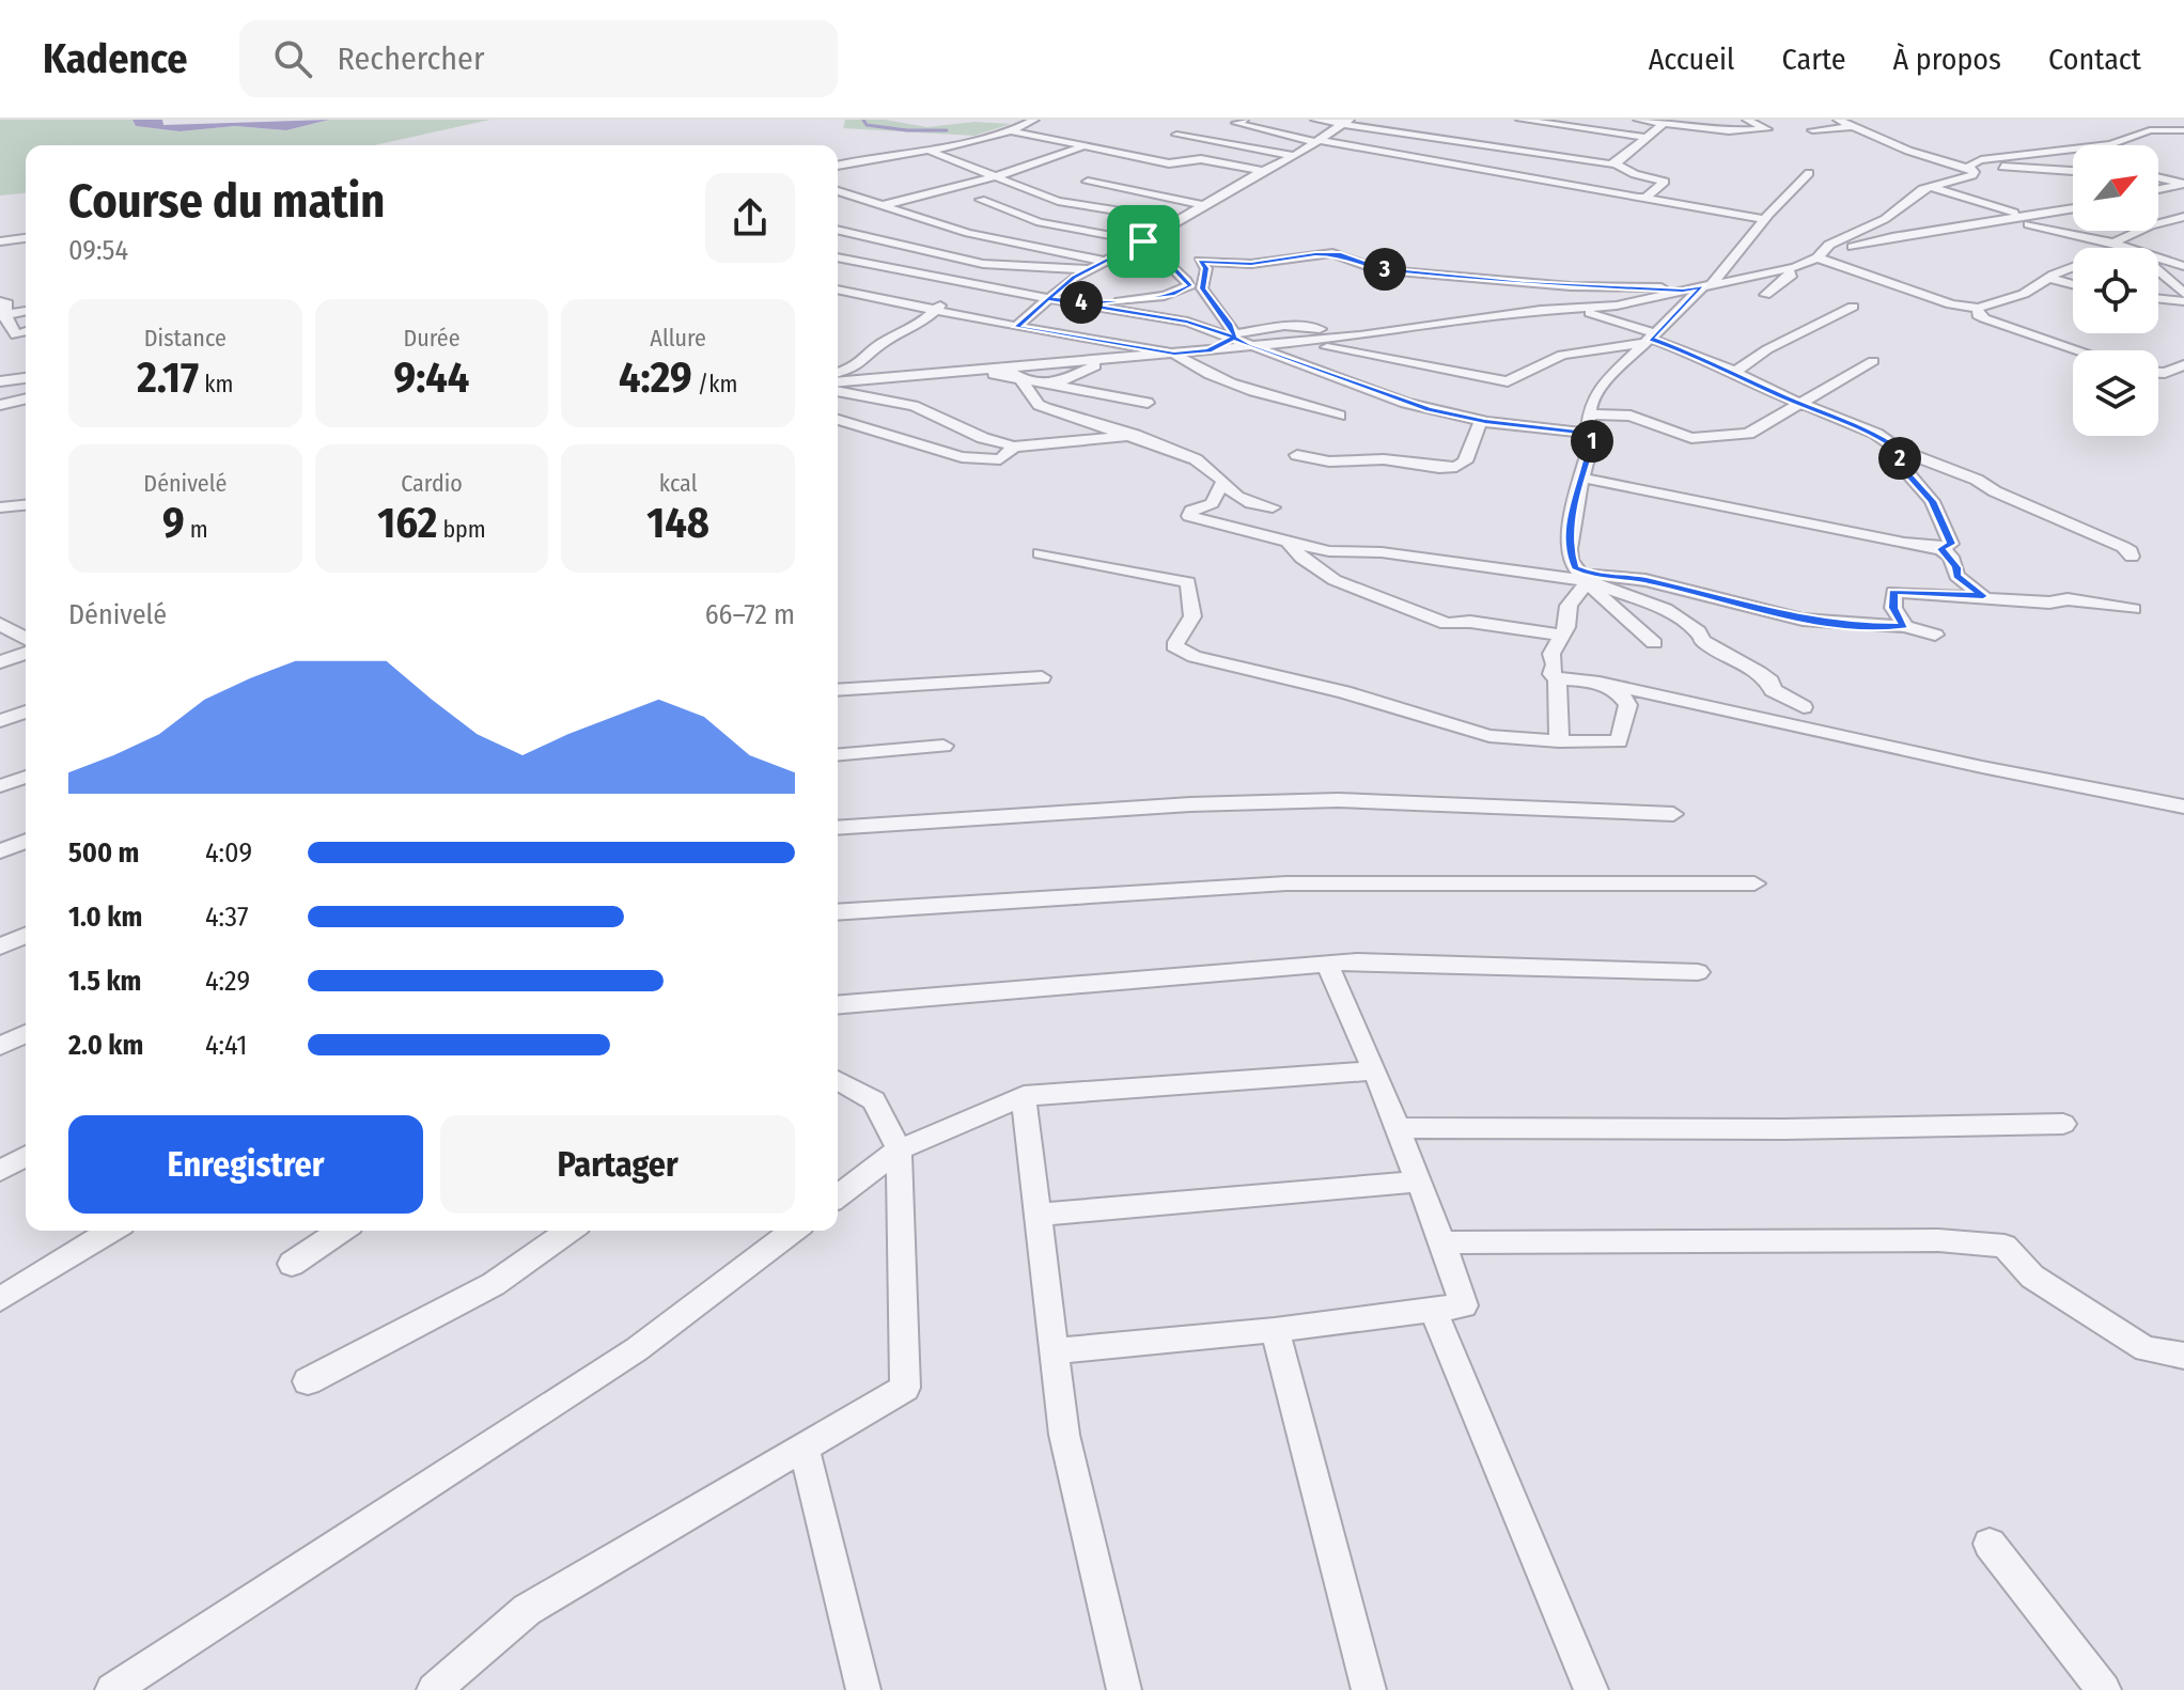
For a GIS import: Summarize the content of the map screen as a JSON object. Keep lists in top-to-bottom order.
{
  "north": "top right",
  "page": {
    "header": "Kadence",
    "search": "Rechercher",
    "nav": [
      "Accueil",
      "Carte",
      "À propos",
      "Contact"
    ],
    "heading": ["Course du matin", "09:54"],
    "pins": [
      "3",
      "4",
      "1",
      "2"
    ],
    "stats": [
      ["Distance", "2.17 km"],
      ["Durée", "9:44"],
      ["Allure", "4:29 /km"],
      ["Dénivelé", "9 m"],
      ["Cardio", "162 bpm"],
      ["kcal", "148"]
    ],
    "chart": ["Dénivelé", "66–72 m"],
    "list": [
      {
        "name": "500 m",
        "note": "4:09"
      },
      {
        "name": "1.0 km",
        "note": "4:37"
      },
      {
        "name": "1.5 km",
        "note": "4:29"
      },
      {
        "name": "2.0 km",
        "note": "4:41"
      }
    ],
    "buttons": ["Enregistrer", "Partager"]
  }
}
